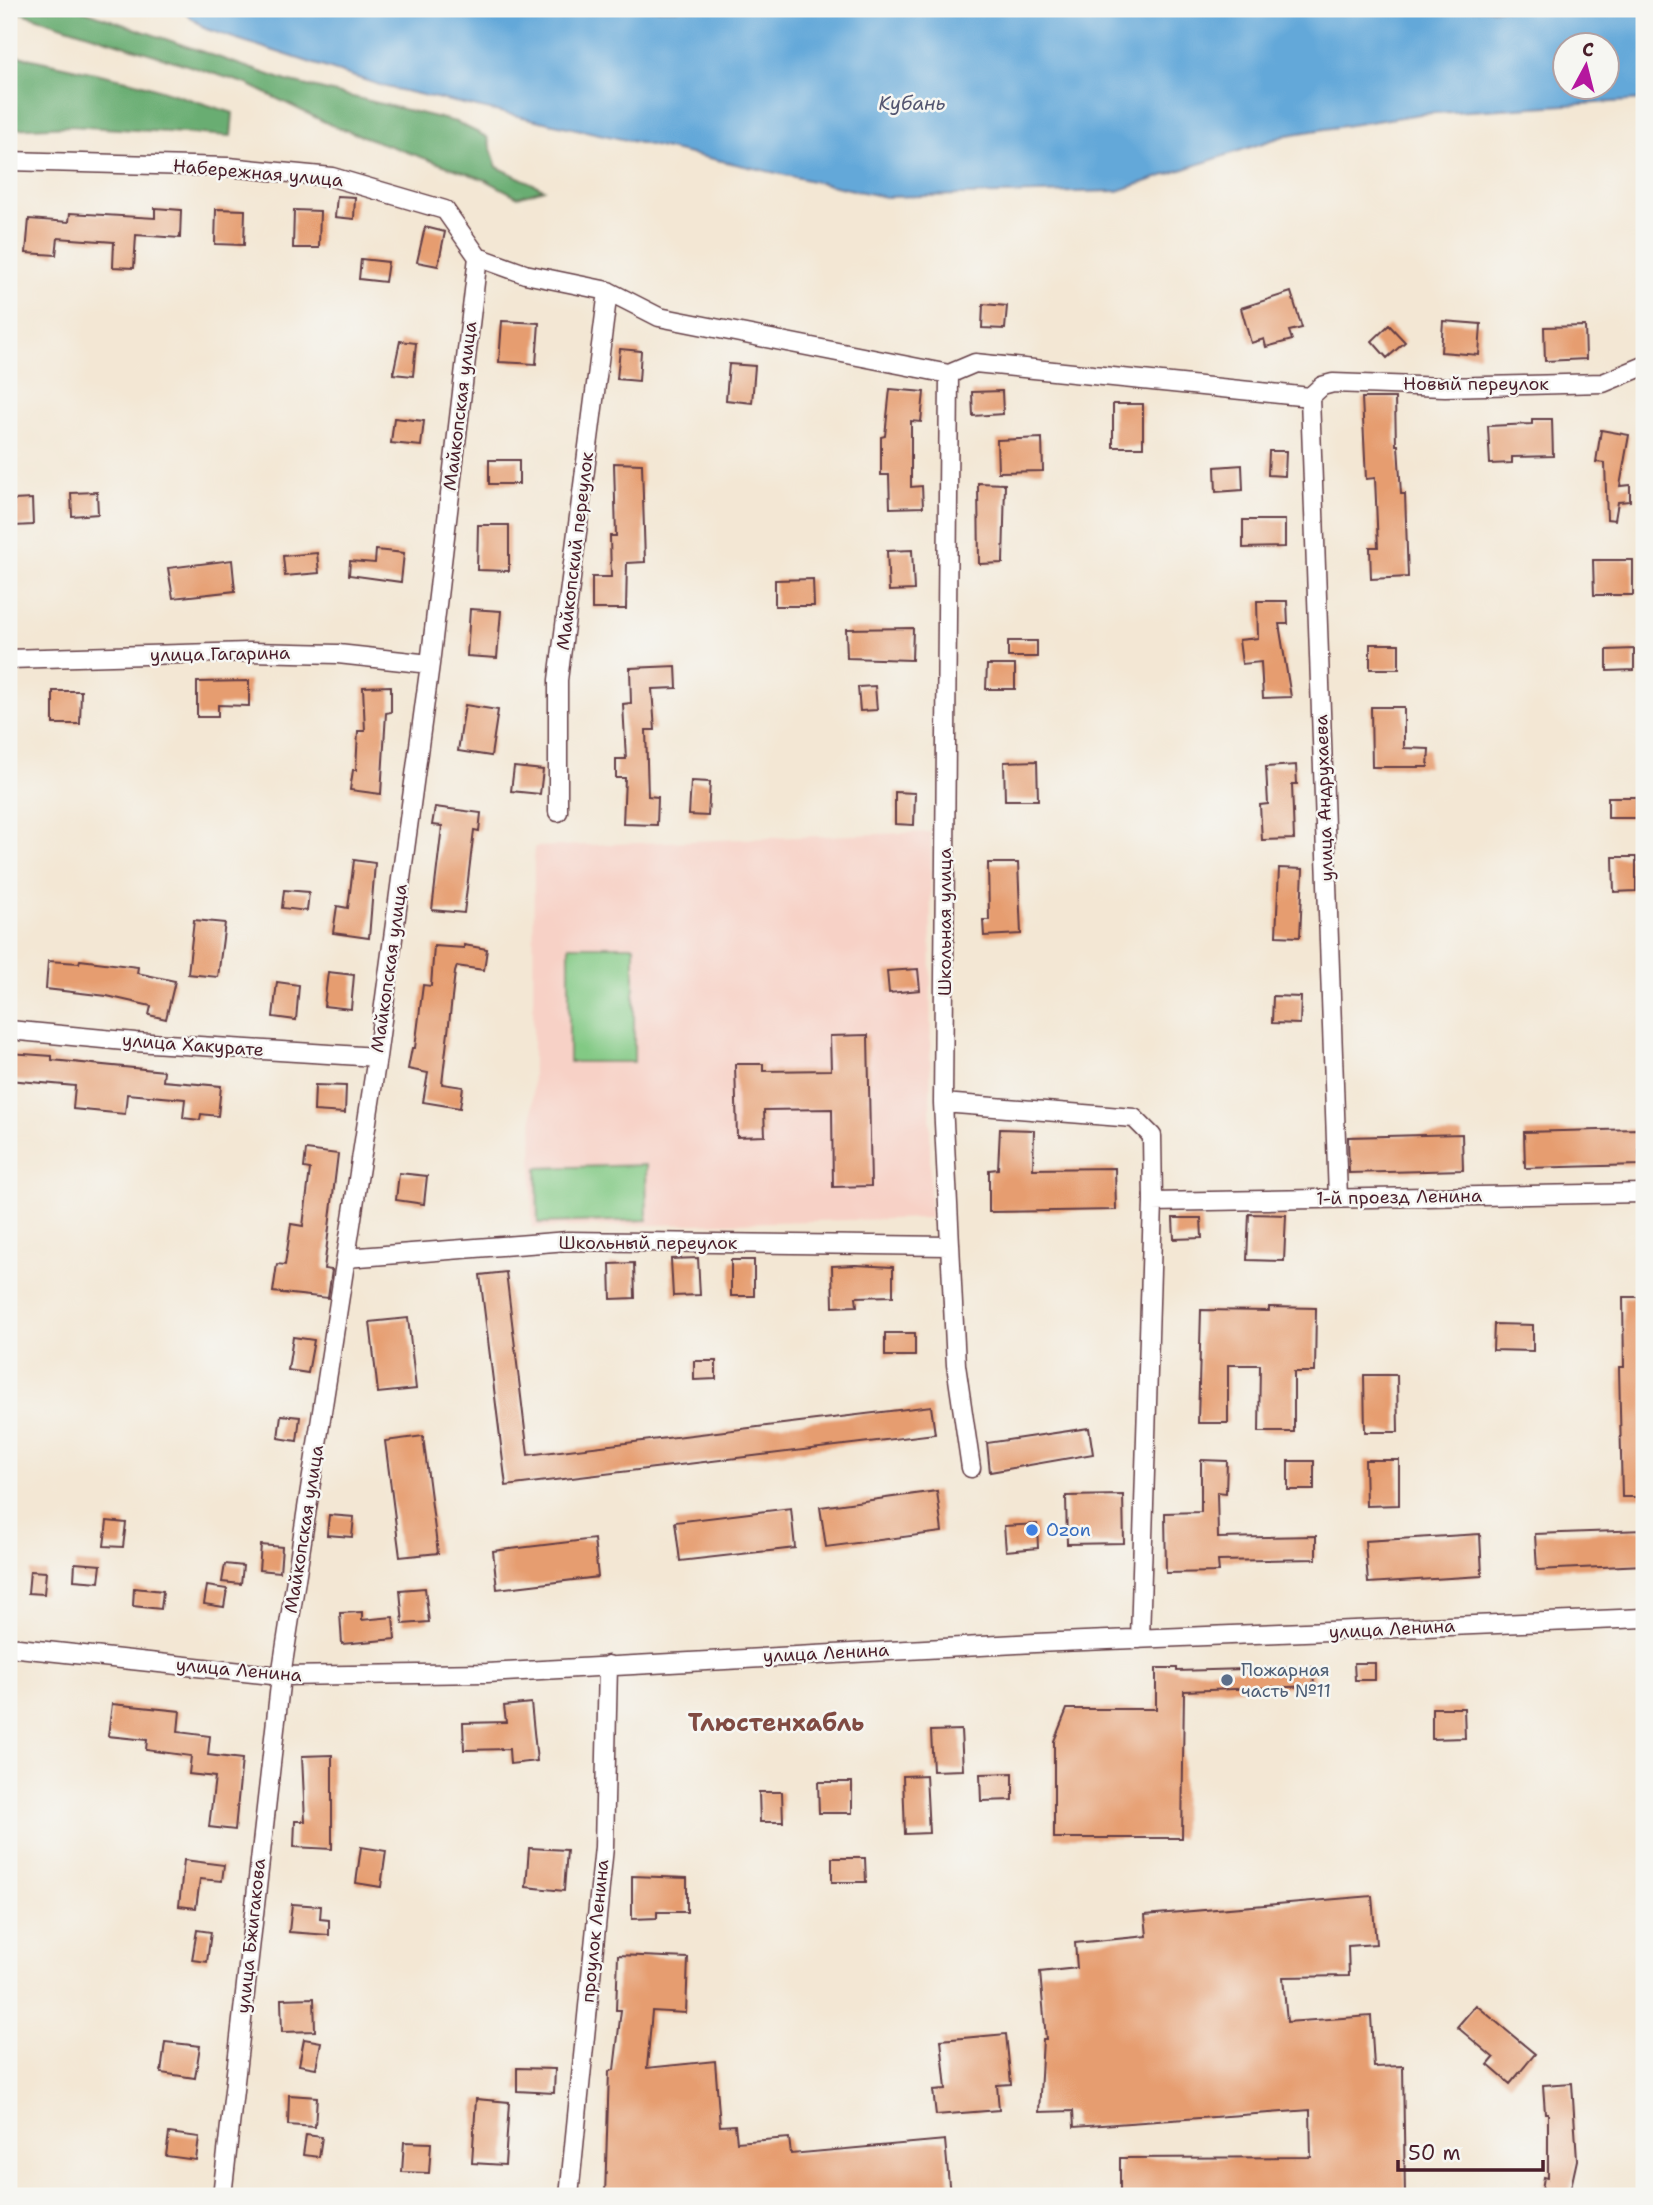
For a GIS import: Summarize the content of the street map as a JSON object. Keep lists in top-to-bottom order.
{
  "streets": {
    "street": [
      "Набережная улица",
      "Новый переулок",
      "Майкопская улица",
      "Майкопский переулок",
      "улица Гагарина",
      "улица Андрухаева",
      "Школьная улица",
      "улица Хакурате",
      "1-й проезд Ленина",
      "Школьный переулок",
      "улица Ленина",
      "проулок Ленина",
      "улица Бжигакова"
    ]
  },
  "crossings": [
    ["Набережная улица", "Майкопская улица"],
    ["Новый переулок", "улица Андрухаева"],
    ["Майкопская улица", "улица Гагарина"],
    ["Майкопская улица", "улица Хакурате"],
    ["Майкопская улица", "Школьный переулок"],
    ["Майкопская улица", "улица Ленина"],
    ["Майкопская улица", "улица Бжигакова"],
    ["улица Андрухаева", "1-й проезд Ленина"],
    ["Школьная улица", "Школьный переулок"],
    ["улица Ленина", "проулок Ленина"],
    ["улица Ленина", "улица Бжигакова"]
  ],
  "districts": ["Тлюстенхабль"],
  "water": ["Кубань"],
  "places": ["Ozon", "Пожарная часть №11"],
  "scale_bar": "50 m",
  "north": "top"
}
